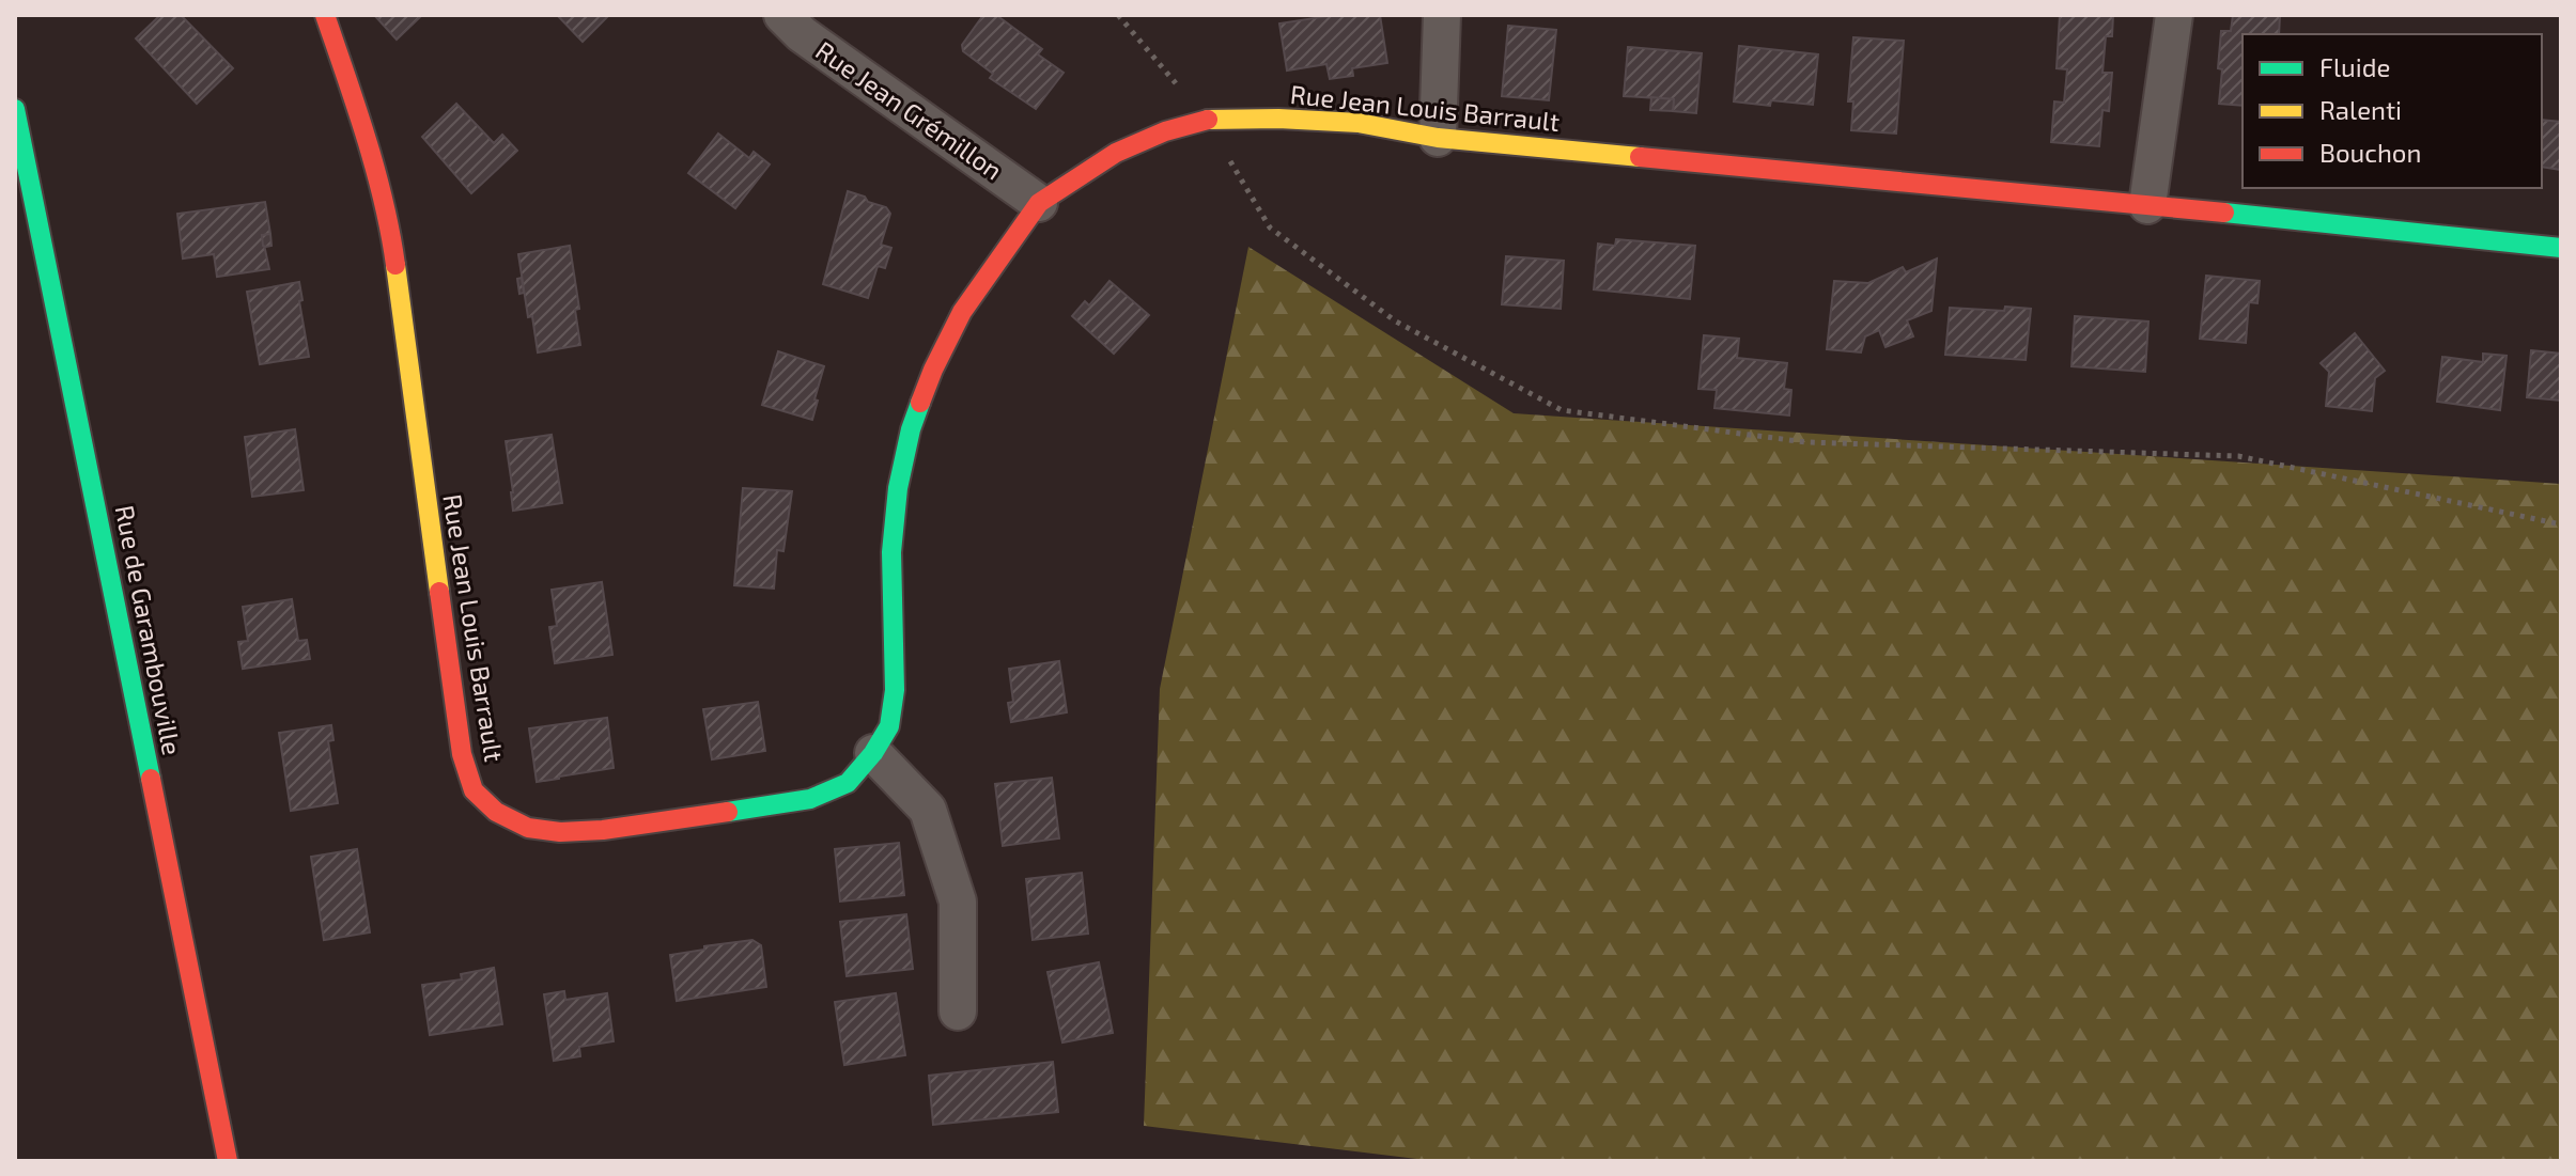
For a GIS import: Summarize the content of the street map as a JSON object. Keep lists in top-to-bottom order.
{
  "streets": {
    "street": ["Rue Jean Louis Barrault", "Rue Jean Grémillon", "Rue de Garambouville"]
  },
  "crossings": [
    ["Rue Jean Louis Barrault", "Rue Jean Grémillon"]
  ],
  "legend": ["Fluide", "Ralenti", "Bouchon"]
}
